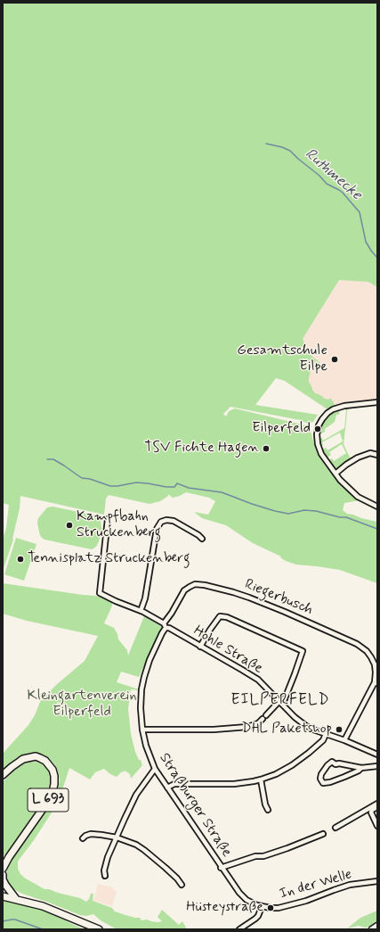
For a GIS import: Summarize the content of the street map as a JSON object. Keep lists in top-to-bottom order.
{
  "streets": {
    "main road": ["L 693"],
    "street": [
      "Riegerbusch",
      "Hohle Straße",
      "Straßburger Straße",
      "In der Welle"
    ]
  },
  "crossings": [
    ["Riegerbusch", "Hohle Straße"],
    ["Riegerbusch", "Straßburger Straße"],
    ["Hohle Straße", "Straßburger Straße"],
    ["Straßburger Straße", "In der Welle"]
  ],
  "districts": ["EILPERFELD"],
  "water": ["Ruthmecke"],
  "parks": ["Kleingartenverein Eilperfeld"],
  "places": [
    "Gesamtschule Eilpe",
    "Eilperfeld",
    "TSV Fichte Hagen",
    "Kampfbahn Struckenberg",
    "Tennisplatz Struckenberg",
    "DHL Paketshop",
    "Hüsteystraße"
  ]
}
